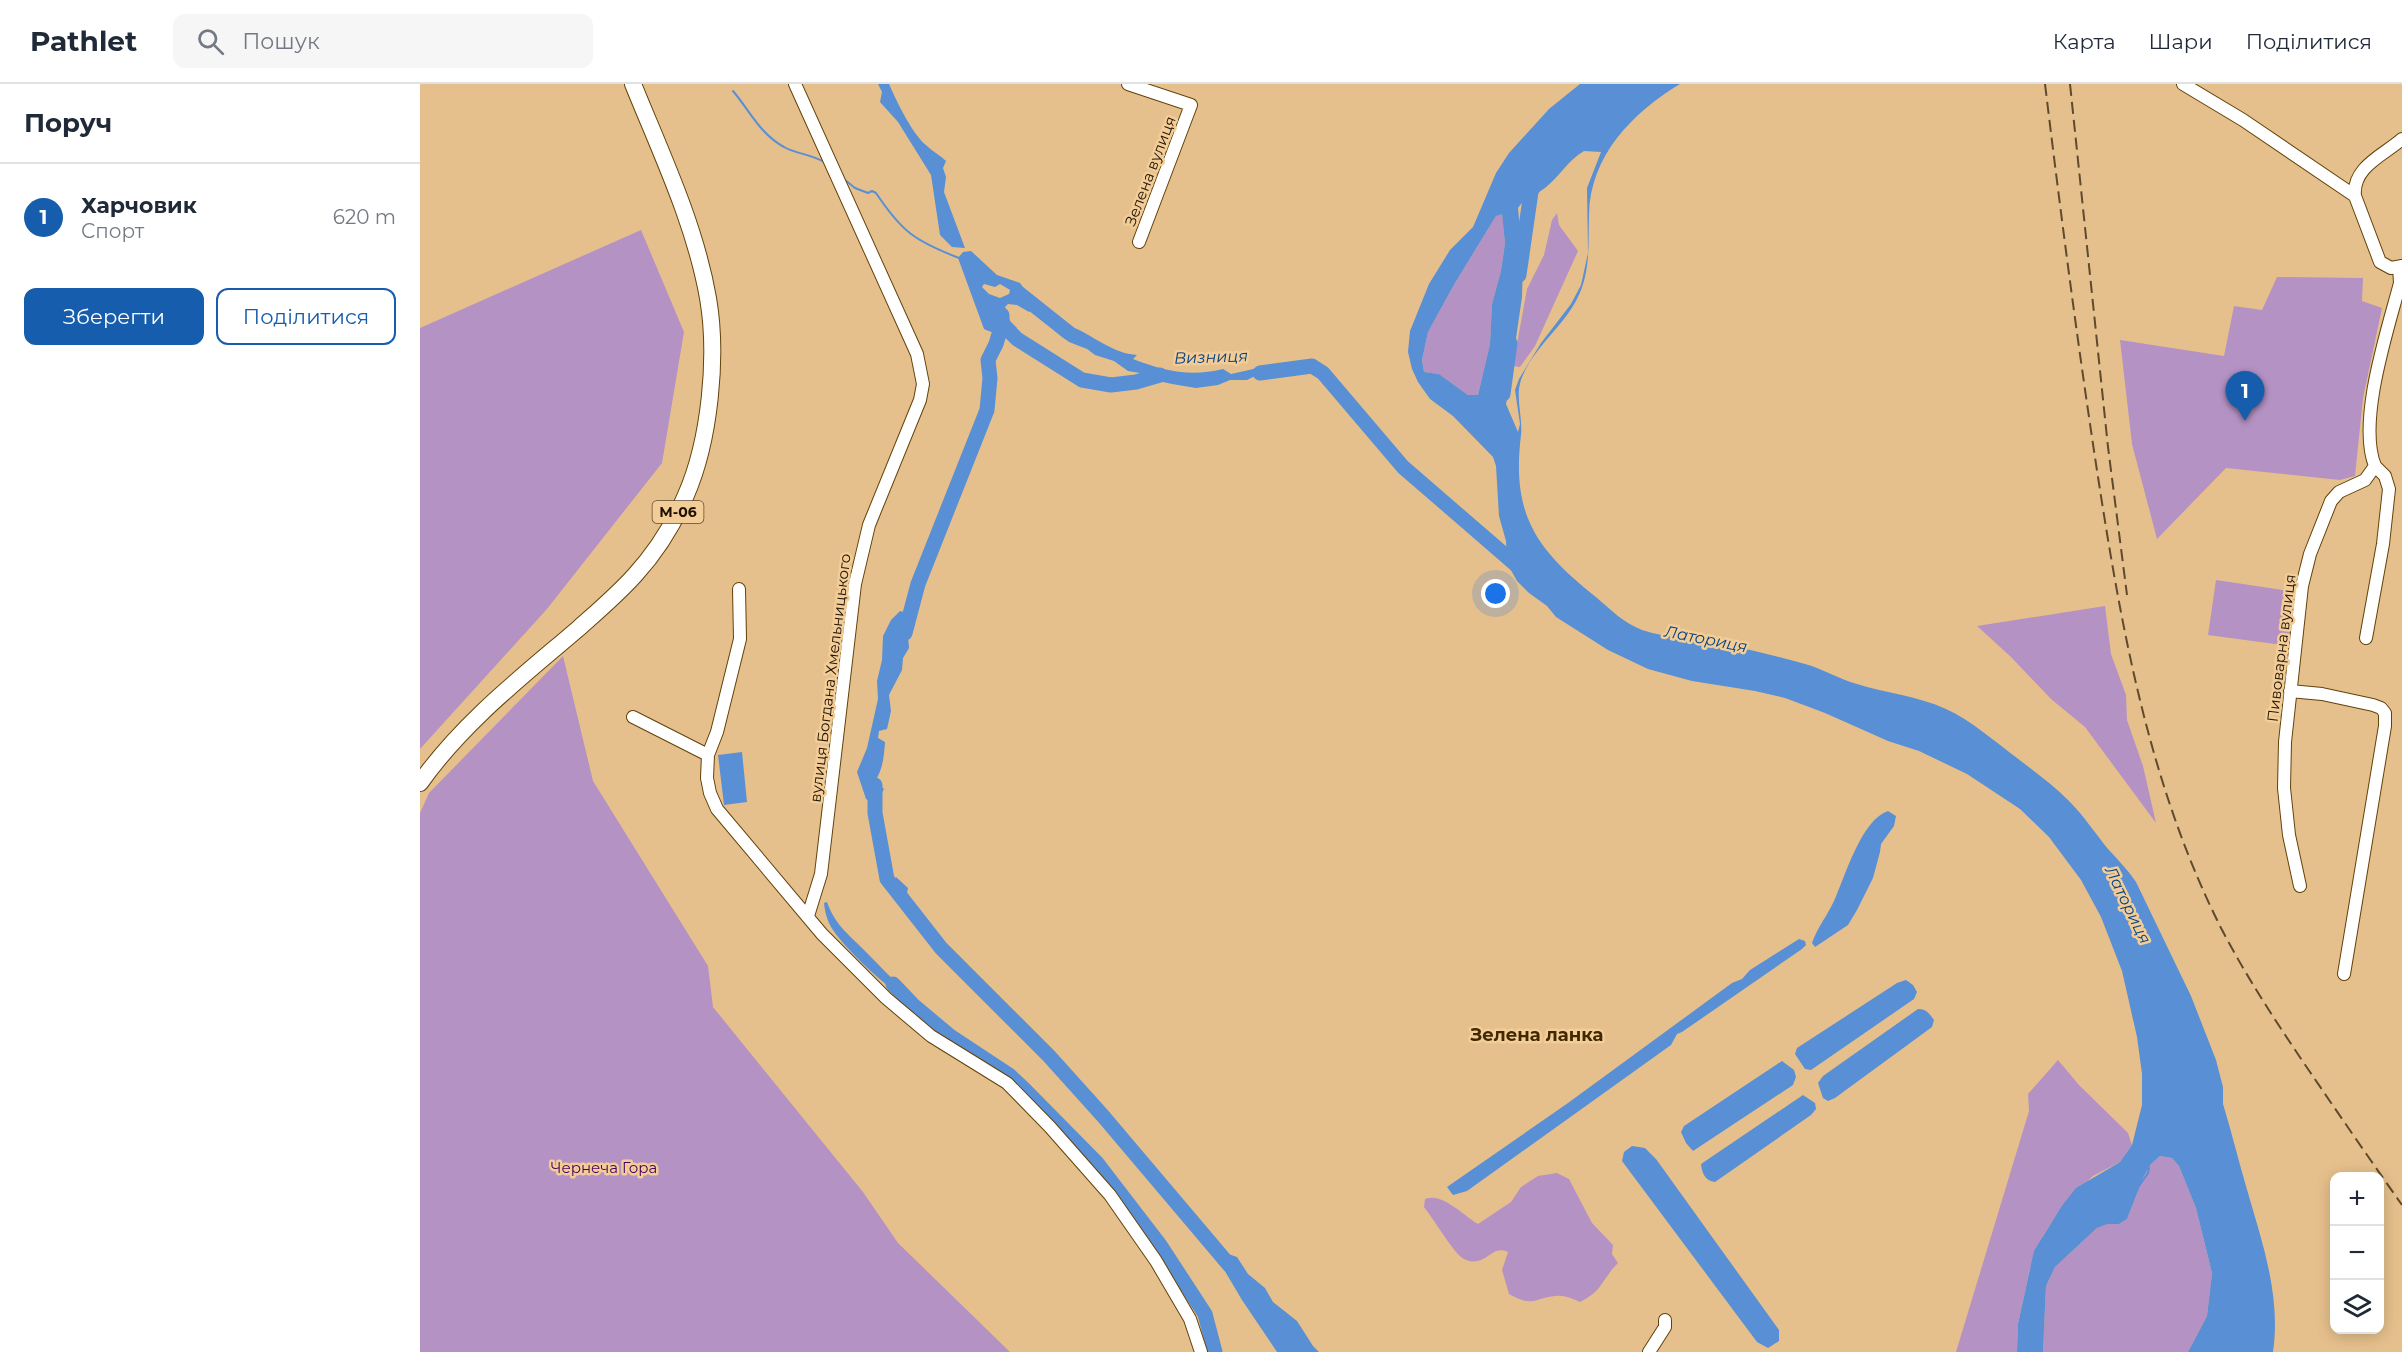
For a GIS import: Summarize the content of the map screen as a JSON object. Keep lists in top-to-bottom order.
{
  "streets": {
    "highway": ["М-06"],
    "street": ["Зелена вулиця", "Пивоварна вулиця", "вулиця Богдана Хмельницького"]
  },
  "districts": ["Зелена ланка"],
  "water": ["Визниця", "Латориця"],
  "parks": ["Чернеча Гора"],
  "page": {
    "header": "Pathlet",
    "search": "Пошук",
    "nav": ["Карта", "Шари", "Поділитися"],
    "heading": "Поруч",
    "list": [
      {
        "mark": "1",
        "name": "Харчовик",
        "note": "Спорт",
        "value": "620 m"
      }
    ],
    "buttons": ["Зберегти", "Поділитися"],
    "pins": "1",
    "map_buttons": ["+", "−"]
  }
}
